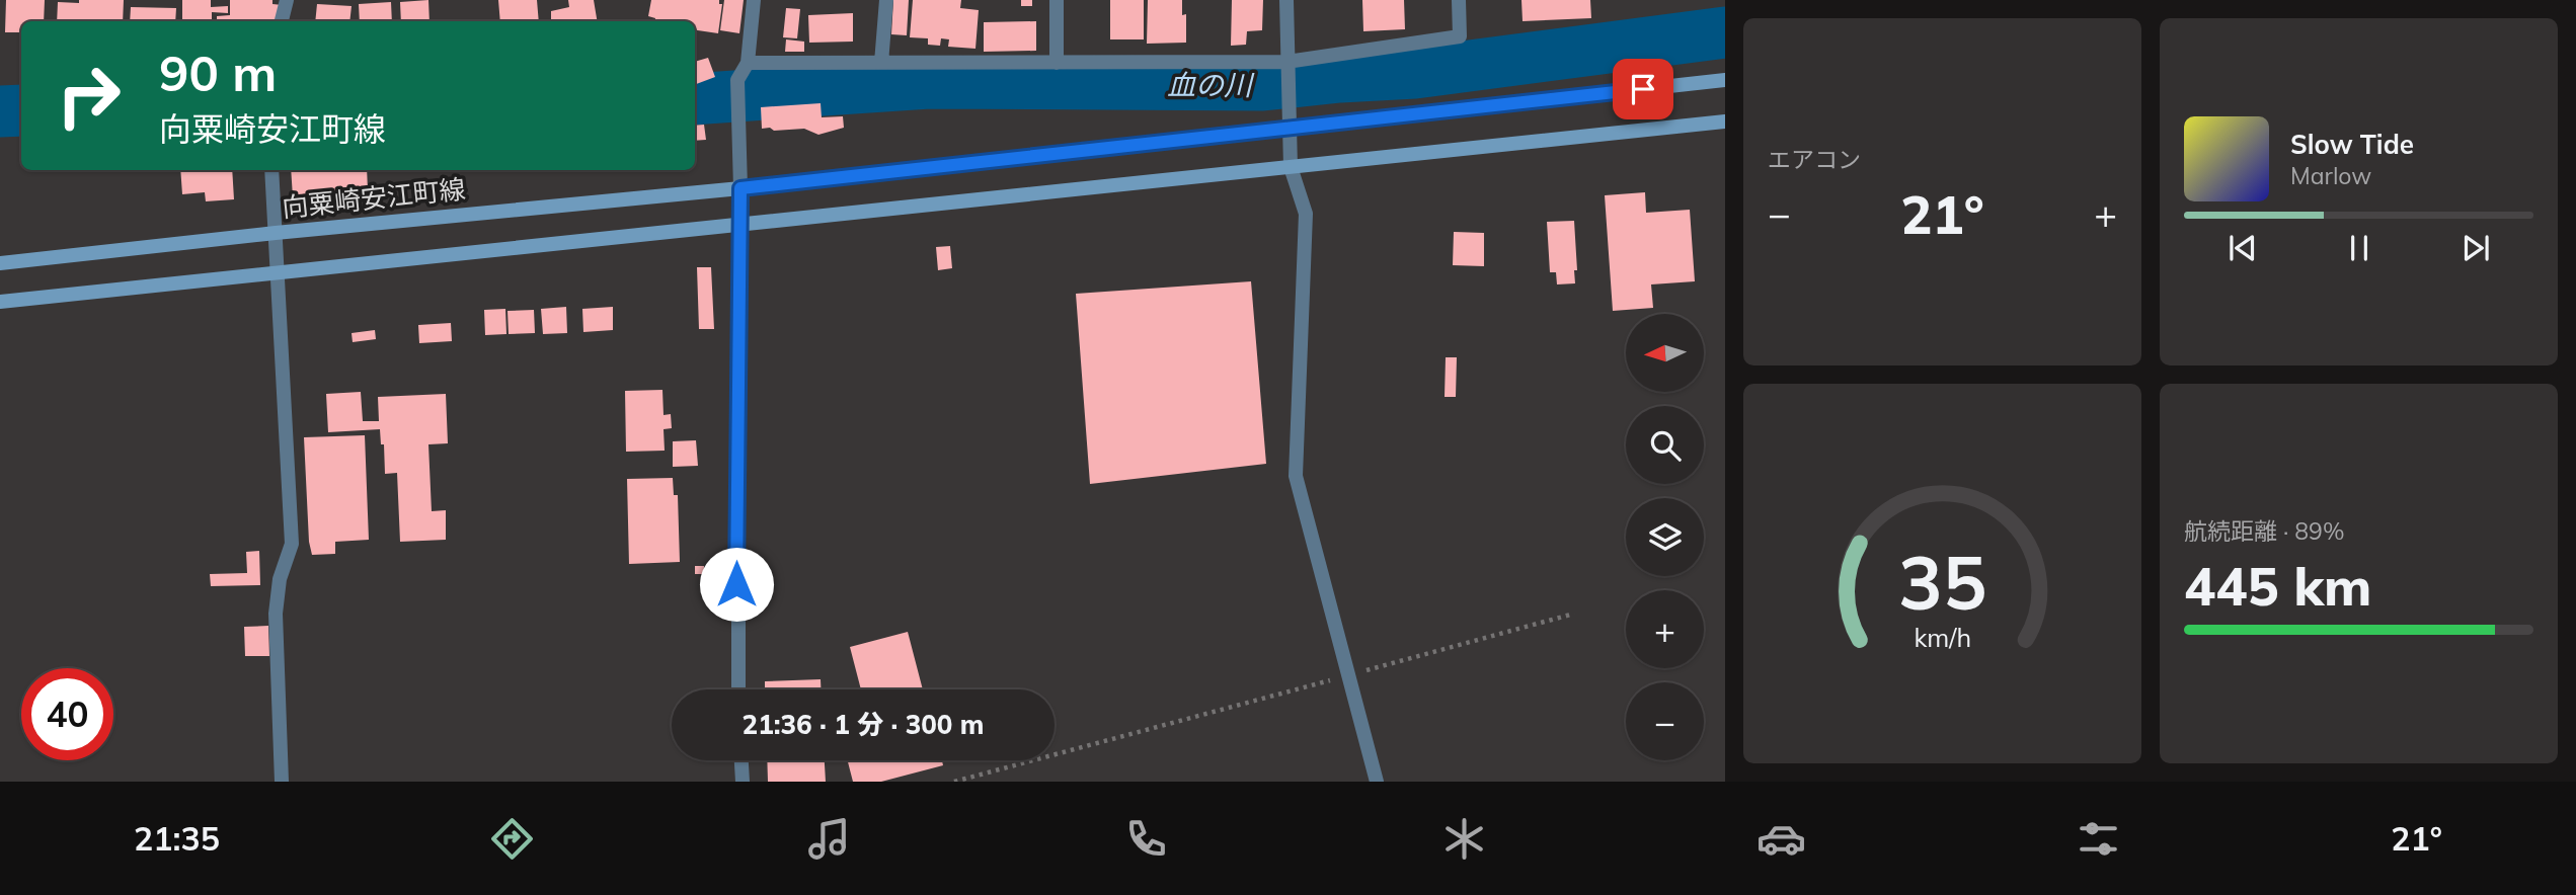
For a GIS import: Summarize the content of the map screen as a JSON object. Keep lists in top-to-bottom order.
{
  "streets": {
    "main road": ["向粟崎安江町線"]
  },
  "water": ["血の川"],
  "north": "left",
  "page": {
    "tile": [
      "エアコン",
      ["航続距離 · 89%", "445 km"]
    ],
    "turn": ["90 m", "向粟崎安江町線"],
    "song": ["Slow Tide", "Marlow"],
    "heat": ["−", "21°", "+"],
    "map_buttons": ["+", "−"],
    "limit": "40",
    "trip": "21:36 · 1 分 · 300 m",
    "tabs": ["21:35", "21°"],
    "gauge": ["35", "km/h"]
  }
}
